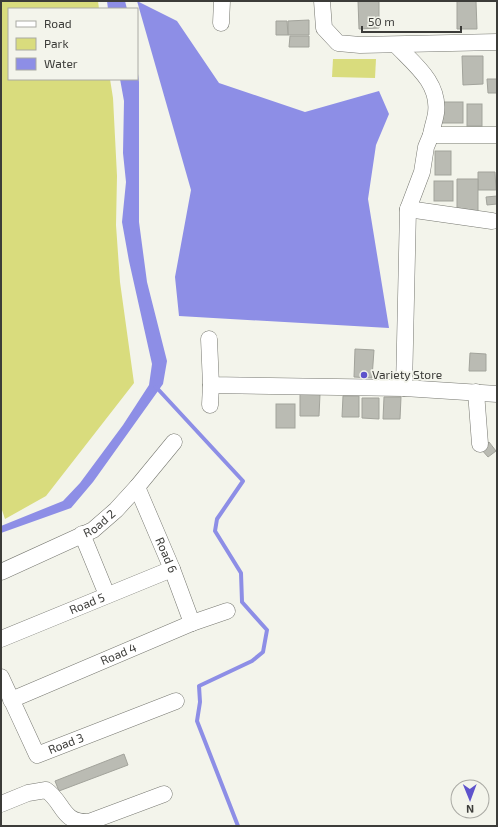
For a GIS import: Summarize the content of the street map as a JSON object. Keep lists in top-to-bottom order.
{
  "streets": {
    "street": [
      "Road 2",
      "Road 6",
      "Road 5",
      "Road 4",
      "Road 3"
    ]
  },
  "crossings": [
    ["Road 2", "Road 6"],
    ["Road 6", "Road 5"],
    ["Road 6", "Road 4"],
    ["Road 4", "Road 3"]
  ],
  "places": ["Variety Store"],
  "legend": ["Road", "Park", "Water"],
  "scale_bar": "50 m",
  "north": "bottom"
}
